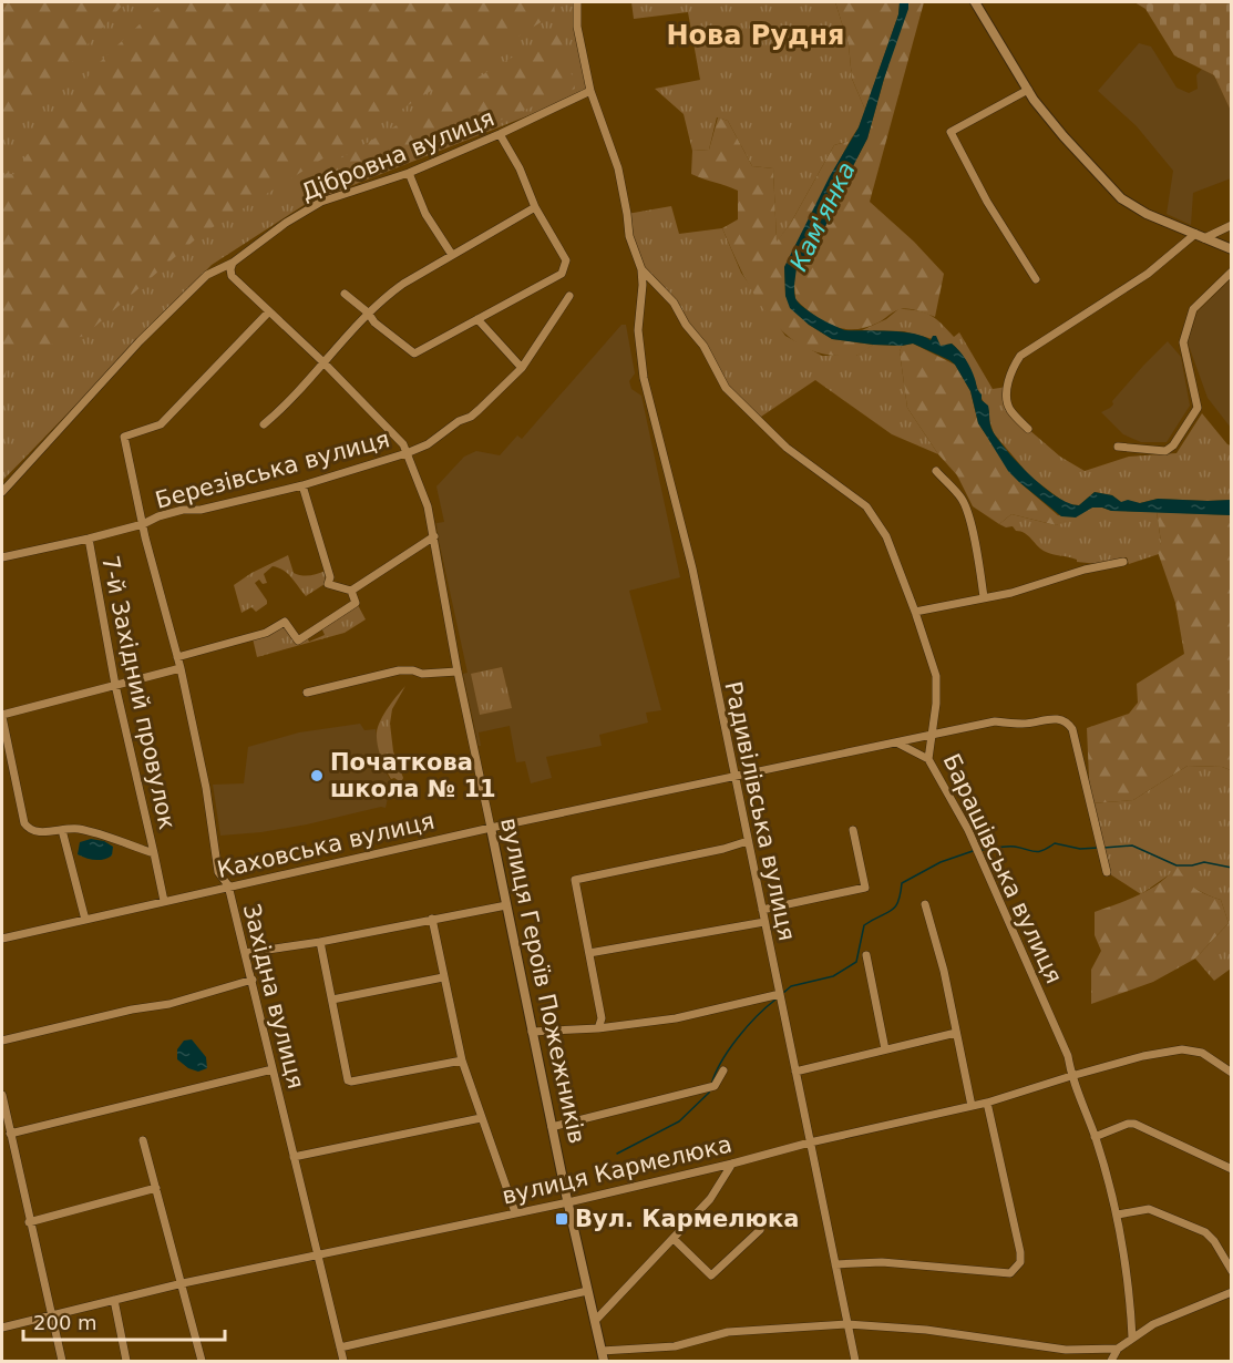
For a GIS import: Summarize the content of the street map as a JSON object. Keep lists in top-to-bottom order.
{
  "streets": {
    "street": [
      "Дібровна вулиця",
      "Березівська вулиця",
      "7-й Західний провулок",
      "Радивілівська вулиця",
      "Каховська вулиця",
      "Барашівська вулиця",
      "вулиця Героїв Пожежників",
      "Західна вулиця",
      "вулиця Кармелюка"
    ]
  },
  "crossings": [
    ["Дібровна вулиця", "Барашівська вулиця"],
    ["Дібровна вулиця", "вулиця Героїв Пожежників"],
    ["Березівська вулиця", "7-й Західний провулок"],
    ["Березівська вулиця", "вулиця Героїв Пожежників"],
    ["Березівська вулиця", "Західна вулиця"],
    ["7-й Західний провулок", "Каховська вулиця"],
    ["Радивілівська вулиця", "Каховська вулиця"],
    ["Радивілівська вулиця", "Барашівська вулиця"],
    ["Радивілівська вулиця", "вулиця Кармелюка"],
    ["Каховська вулиця", "Барашівська вулиця"],
    ["Каховська вулиця", "вулиця Героїв Пожежників"],
    ["Каховська вулиця", "Західна вулиця"],
    ["Барашівська вулиця", "вулиця Кармелюка"],
    ["вулиця Героїв Пожежників", "Західна вулиця"],
    ["вулиця Героїв Пожежників", "вулиця Кармелюка"],
    ["Західна вулиця", "вулиця Кармелюка"]
  ],
  "districts": ["Нова Рудня"],
  "water": ["Кам'янка"],
  "places": {
    "other": ["Початкова школа № 11"],
    "transit": ["Вул. Кармелюка"]
  },
  "scale_bar": "200 m"
}
